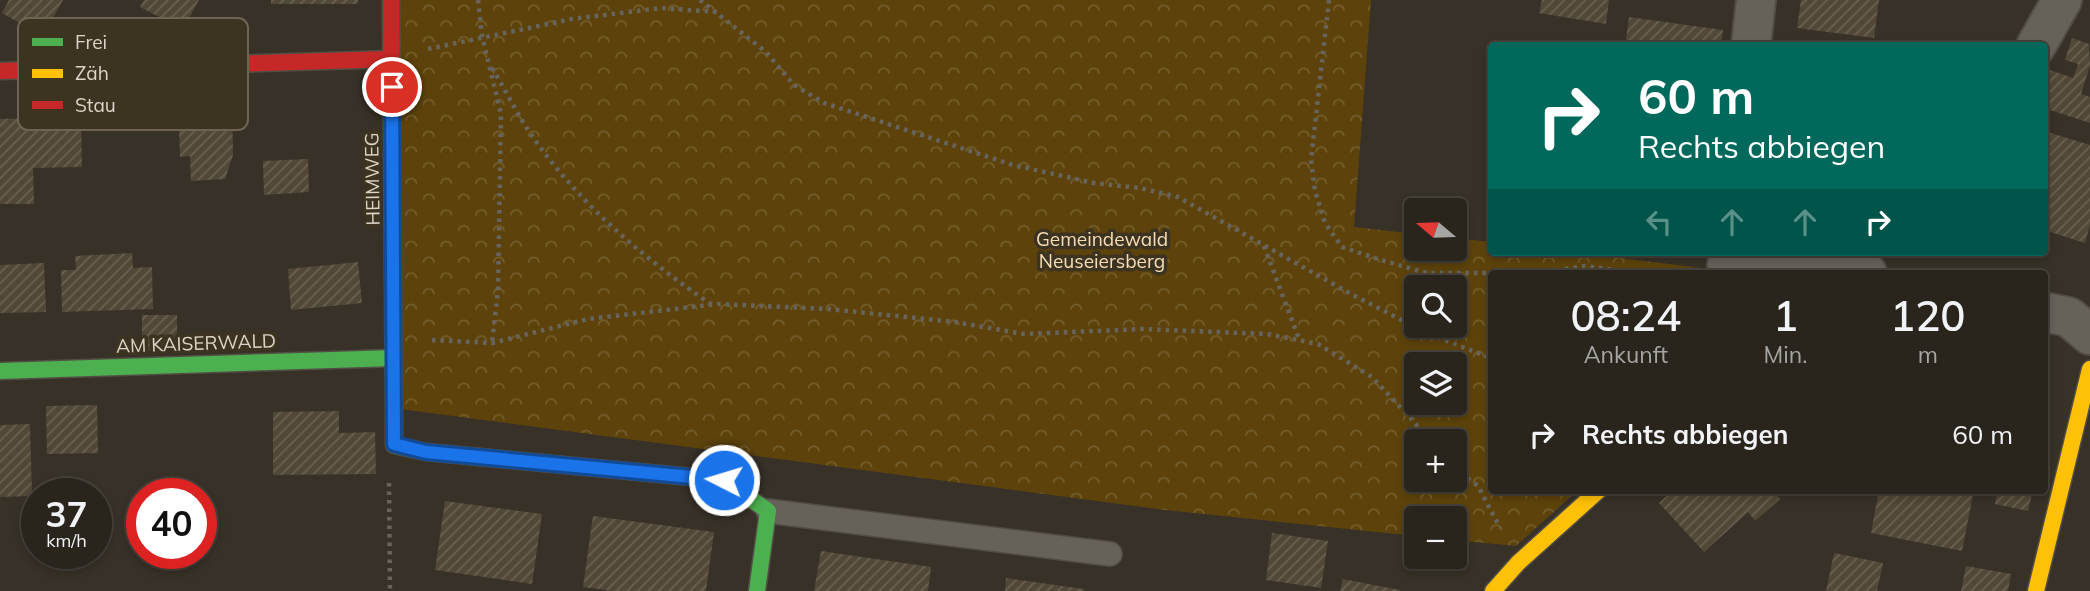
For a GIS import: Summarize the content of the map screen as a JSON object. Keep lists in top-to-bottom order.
{
  "streets": {
    "street": ["HEIMWEG", "AM KAISERWALD"]
  },
  "crossings": [
    ["HEIMWEG", "AM KAISERWALD"]
  ],
  "parks": ["Gemeindewald Neuseiersberg"],
  "legend": ["Frei", "Zäh", "Stau"],
  "north": "left",
  "page": {
    "turn": ["60 m", "Rechts abbiegen"],
    "map_buttons": ["+", "−"],
    "eta": [
      "08:24",
      "Ankunft",
      "1",
      "Min.",
      "120",
      "m"
    ],
    "list": [
      {
        "name": "Rechts abbiegen",
        "value": "60 m"
      }
    ],
    "speed": "37 km/h",
    "limit": "40"
  }
}
